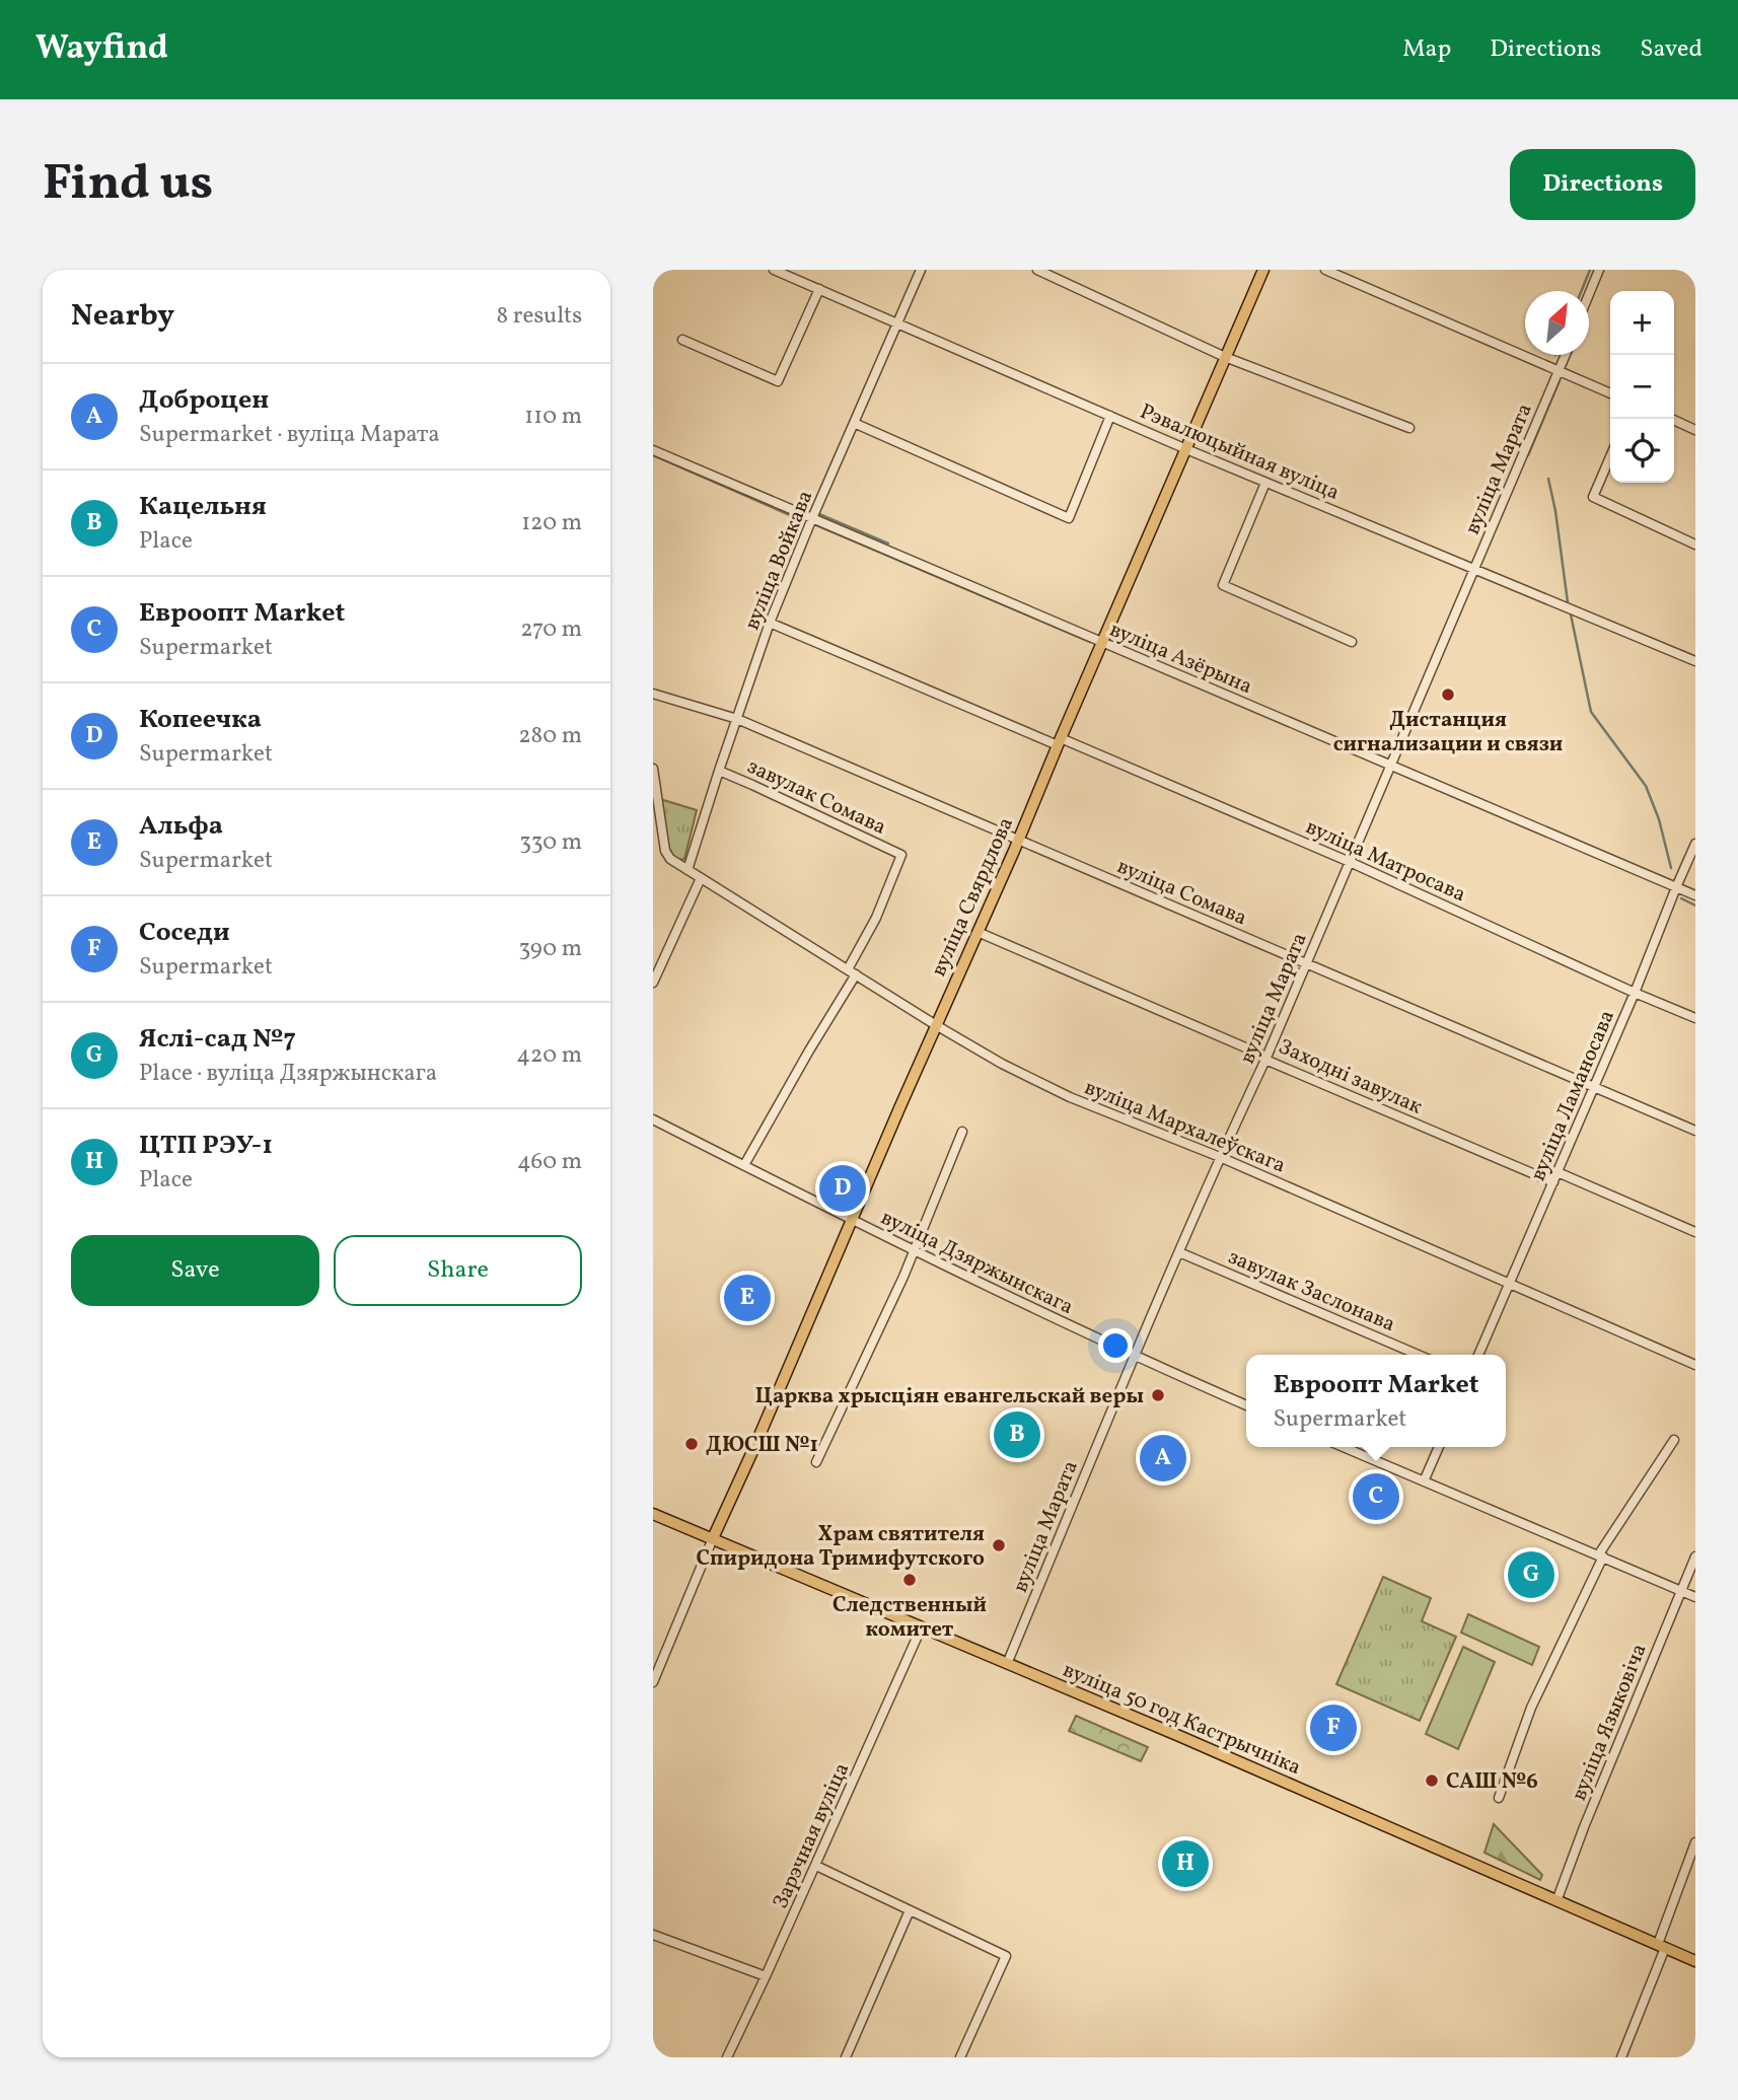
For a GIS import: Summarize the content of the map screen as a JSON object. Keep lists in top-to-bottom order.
{
  "streets": {
    "main road": ["вуліца Свярдлова", "вуліца 50 год Кастрычніка"],
    "street": [
      "Рэвалюцыйная вуліца",
      "вуліца Марата",
      "вуліца Войкава",
      "вуліца Азёрына",
      "завулак Сомава",
      "вуліца Матросава",
      "вуліца Сомава",
      "Заходні завулак",
      "вуліца Ламаносава",
      "вуліца Мархалеўскага",
      "вуліца Дзяржынскага",
      "завулак Заслонава",
      "вуліца Языковіча",
      "Зарэчная вуліца"
    ]
  },
  "crossings": [
    ["Рэвалюцыйная вуліца", "вуліца Марата"],
    ["Рэвалюцыйная вуліца", "вуліца Войкава"],
    ["Рэвалюцыйная вуліца", "вуліца Свярдлова"],
    ["вуліца Марата", "вуліца Азёрына"],
    ["вуліца Марата", "вуліца Матросава"],
    ["вуліца Марата", "вуліца Сомава"],
    ["вуліца Марата", "Заходні завулак"],
    ["вуліца Марата", "вуліца Мархалеўскага"],
    ["вуліца Марата", "вуліца Дзяржынскага"],
    ["вуліца Марата", "завулак Заслонава"],
    ["вуліца Марата", "вуліца 50 год Кастрычніка"],
    ["вуліца Войкава", "вуліца Азёрына"],
    ["вуліца Войкава", "завулак Сомава"],
    ["вуліца Войкава", "вуліца Матросава"],
    ["вуліца Войкава", "вуліца Сомава"],
    ["вуліца Войкава", "вуліца Мархалеўскага"],
    ["вуліца Азёрына", "вуліца Свярдлова"],
    ["вуліца Азёрына", "вуліца Ламаносава"],
    ["завулак Сомава", "вуліца Мархалеўскага"],
    ["вуліца Матросава", "вуліца Свярдлова"],
    ["вуліца Матросава", "вуліца Ламаносава"],
    ["вуліца Сомава", "вуліца Свярдлова"],
    ["вуліца Сомава", "вуліца Ламаносава"],
    ["вуліца Свярдлова", "Заходні завулак"],
    ["вуліца Свярдлова", "вуліца Мархалеўскага"],
    ["вуліца Свярдлова", "вуліца Дзяржынскага"],
    ["вуліца Свярдлова", "вуліца 50 год Кастрычніка"],
    ["Заходні завулак", "вуліца Ламаносава"],
    ["вуліца Ламаносава", "вуліца Мархалеўскага"],
    ["вуліца 50 год Кастрычніка", "вуліца Языковіча"],
    ["вуліца 50 год Кастрычніка", "Зарэчная вуліца"]
  ],
  "places": [
    "Дистанция сигнализации и связи",
    "Царква хрысціян евангельскай веры",
    "ДЮСШ №1",
    "Храм святителя Спиридона Тримифутского",
    "Следственный комитет",
    "САШ №6"
  ],
  "north": "top right",
  "page": {
    "header": "Wayfind",
    "nav": ["Map", "Directions", "Saved"],
    "buttons": [
      "Directions",
      ["Save", "Share"]
    ],
    "title": "Find us",
    "heading": ["Nearby", "8 results"],
    "map_buttons": ["+", "−"],
    "list": [
      {
        "mark": "A",
        "name": "Доброцен",
        "note": "Supermarket · вуліца Марата",
        "value": "110 m"
      },
      {
        "mark": "B",
        "name": "Кацельня",
        "note": "Place",
        "value": "120 m"
      },
      {
        "mark": "C",
        "name": "Евроопт Market",
        "note": "Supermarket",
        "value": "270 m"
      },
      {
        "mark": "D",
        "name": "Копеечка",
        "note": "Supermarket",
        "value": "280 m"
      },
      {
        "mark": "E",
        "name": "Альфа",
        "note": "Supermarket",
        "value": "330 m"
      },
      {
        "mark": "F",
        "name": "Соседи",
        "note": "Supermarket",
        "value": "390 m"
      },
      {
        "mark": "G",
        "name": "Яслі-сад №7",
        "note": "Place · вуліца Дзяржынскага",
        "value": "420 m"
      },
      {
        "mark": "H",
        "name": "ЦТП РЭУ-1",
        "note": "Place",
        "value": "460 m"
      }
    ],
    "pins": [
      "D",
      "E",
      "B",
      "A",
      "C",
      "G",
      "F",
      "H"
    ],
    "popup": ["Евроопт Market", "Supermarket"]
  }
}
